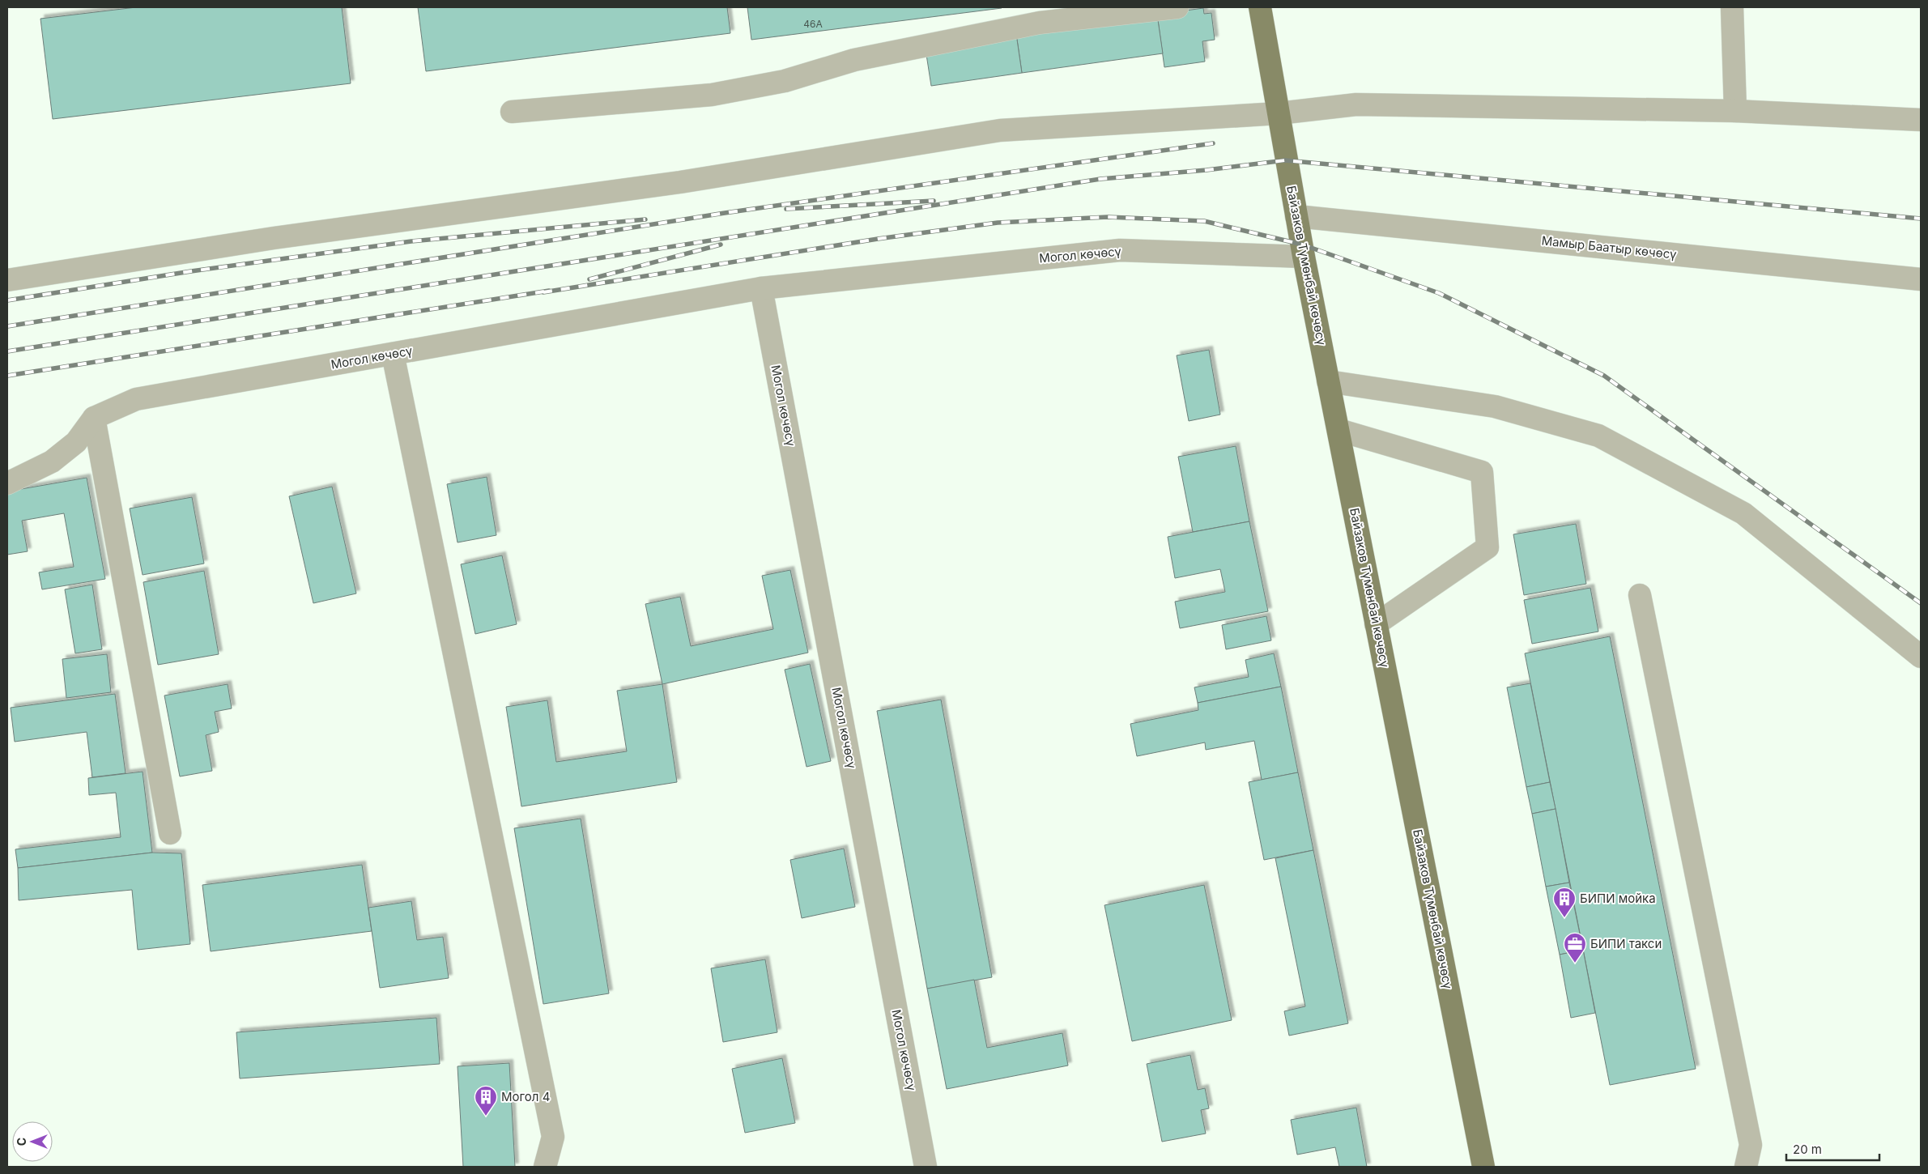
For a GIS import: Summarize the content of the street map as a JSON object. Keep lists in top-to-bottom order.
{
  "streets": {
    "main road": ["Байзаков Түмөнбай көчөсү"],
    "street": ["Мамыр Баатыр көчөсү", "Могол көчөсү"]
  },
  "crossings": [
    ["Мамыр Баатыр көчөсү", "Байзаков Түмөнбай көчөсү"],
    ["Могол көчөсү", "Байзаков Түмөнбай көчөсү"]
  ],
  "places": {
    "building": ["БИПИ мойка", "Могол 4"],
    "office": ["БИПИ такси"]
  },
  "house_numbers": ["46А"],
  "scale_bar": "20 m",
  "north": "left"
}
